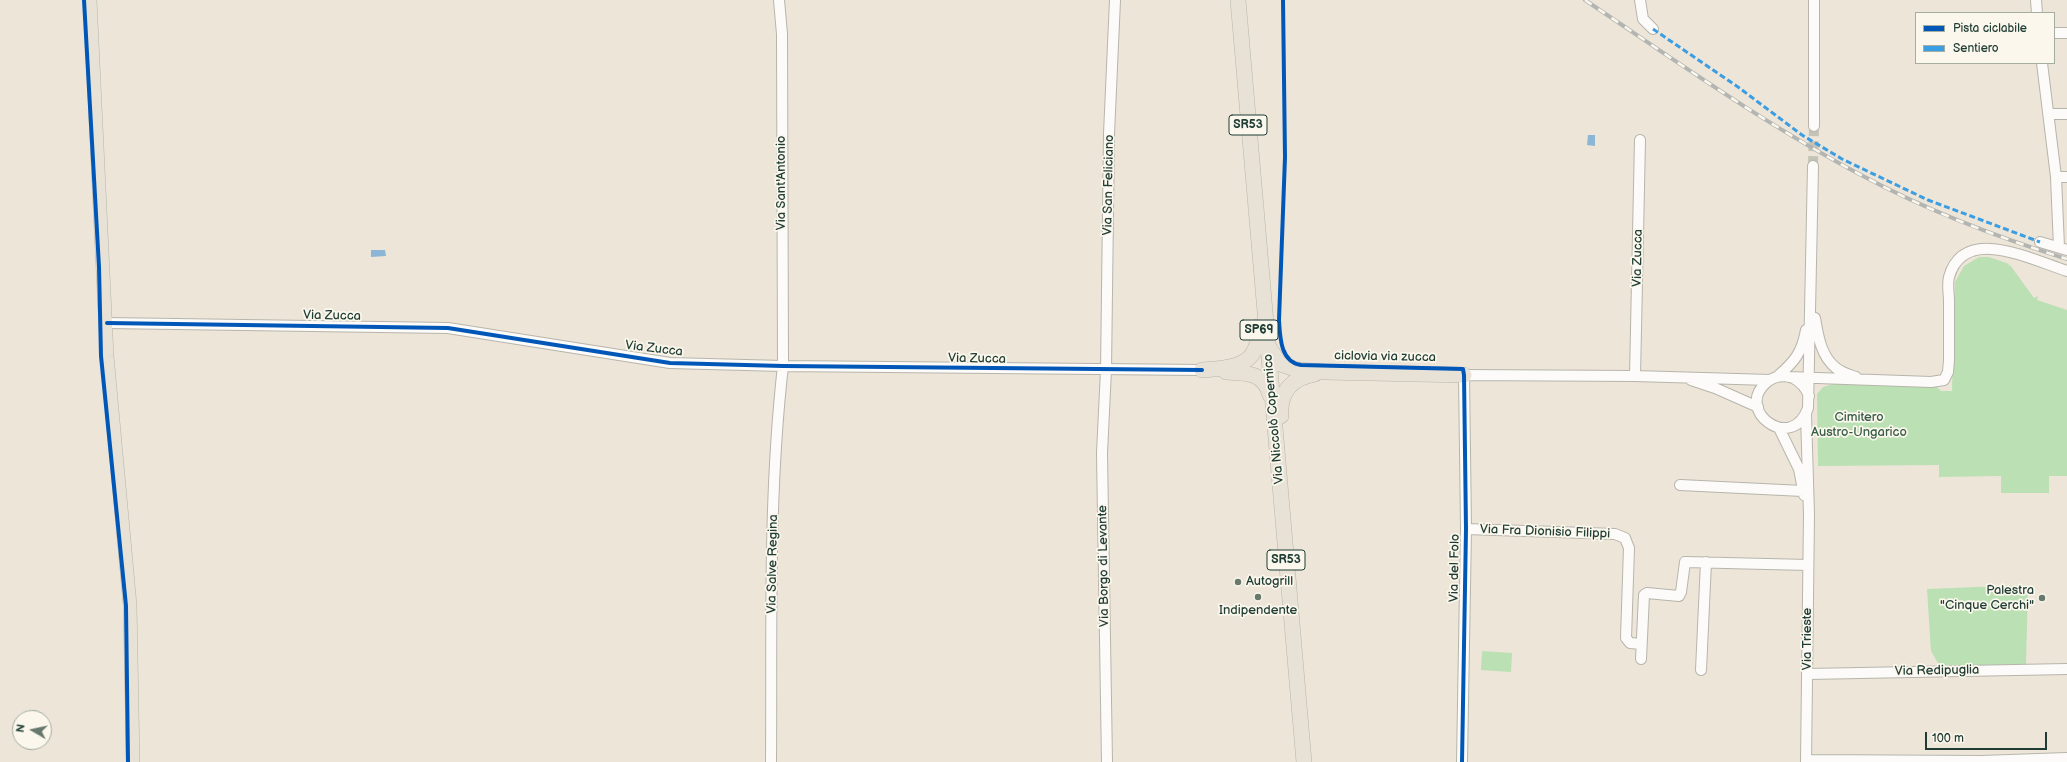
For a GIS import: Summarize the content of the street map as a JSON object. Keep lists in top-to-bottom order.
{
  "streets": {
    "highway": ["SR53", "SP69", "Via Niccolò Copernico"],
    "street": [
      "Via Sant'Antonio",
      "Via San Feliciano",
      "Via Zucca",
      "Via Fra Dionisio Filippi",
      "Via Salve Regina",
      "Via Borgo di Levante",
      "Via del Folo",
      "Via Trieste",
      "Via Redipuglia"
    ],
    "cycle path": ["ciclovia via zucca"]
  },
  "crossings": [
    ["Via Sant'Antonio", "Via Zucca"],
    ["Via Sant'Antonio", "Via Salve Regina"],
    ["Via San Feliciano", "Via Zucca"],
    ["Via San Feliciano", "Via Borgo di Levante"],
    ["Via Zucca", "SP69"],
    ["Via Zucca", "Via Salve Regina"],
    ["Via Zucca", "Via Borgo di Levante"],
    ["SP69", "Via Niccolò Copernico"],
    ["SP69", "Via del Folo"],
    ["SP69", "Via Trieste"],
    ["Via Fra Dionisio Filippi", "Via del Folo"],
    ["Via Trieste", "Via Redipuglia"]
  ],
  "parks": ["Cimitero Austro-Ungarico"],
  "places": ["Autogrill", "Indipendente", "Palestra \"Cinque Cerchi\""],
  "legend": ["Pista ciclabile", "Sentiero"],
  "scale_bar": "100 m",
  "north": "left"
}
